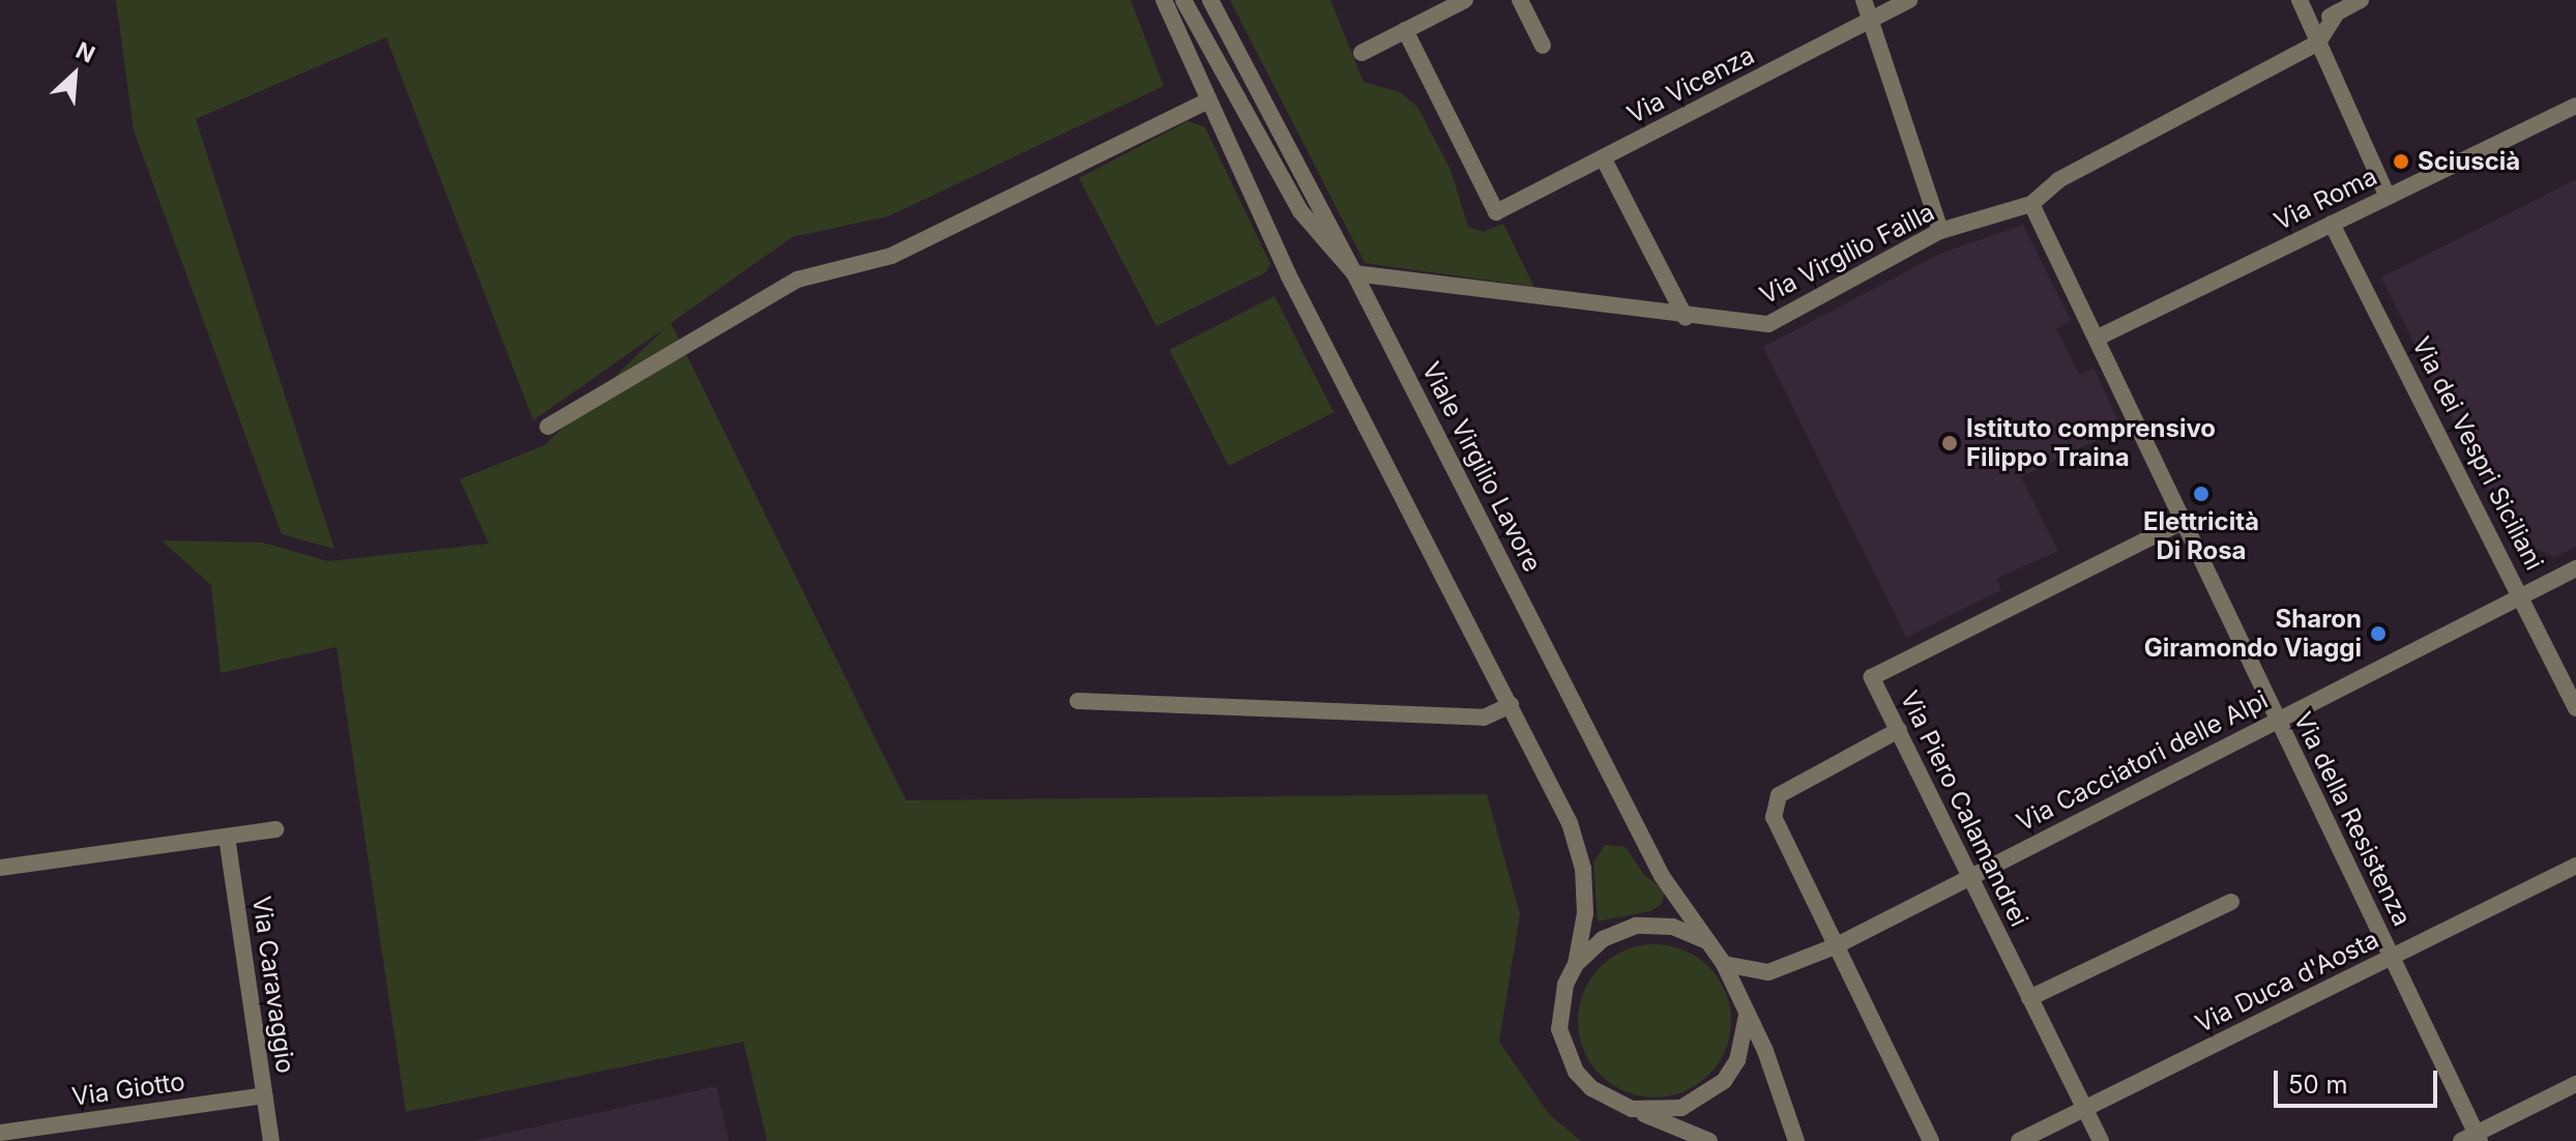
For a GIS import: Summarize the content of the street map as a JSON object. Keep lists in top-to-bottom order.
{
  "streets": {
    "street": [
      "Via Vicenza",
      "Via Roma",
      "Via Virgilio Failla",
      "Via dei Vespri Siciliani",
      "Viale Virgilio Lavore",
      "Via Cacciatori delle Alpi",
      "Via Piero Calamandrei",
      "Via della Resistenza",
      "Via Duca d'Aosta",
      "Via Caravaggio",
      "Via Giotto"
    ]
  },
  "crossings": [
    ["Via Roma", "Via dei Vespri Siciliani"],
    ["Via Roma", "Via della Resistenza"],
    ["Via Virgilio Failla", "Viale Virgilio Lavore"],
    ["Via Virgilio Failla", "Via della Resistenza"],
    ["Via dei Vespri Siciliani", "Via Cacciatori delle Alpi"],
    ["Viale Virgilio Lavore", "Via Cacciatori delle Alpi"],
    ["Via Cacciatori delle Alpi", "Via Piero Calamandrei"],
    ["Via Cacciatori delle Alpi", "Via della Resistenza"],
    ["Via Piero Calamandrei", "Via della Resistenza"],
    ["Via Piero Calamandrei", "Via Duca d'Aosta"],
    ["Via della Resistenza", "Via Duca d'Aosta"],
    ["Via Caravaggio", "Via Giotto"]
  ],
  "places": [
    "Sciuscià",
    "Istituto comprensivo Filippo Traina",
    "Elettricità Di Rosa",
    "Sharon Giramondo Viaggi"
  ],
  "scale_bar": "50 m",
  "north": "top right"
}
